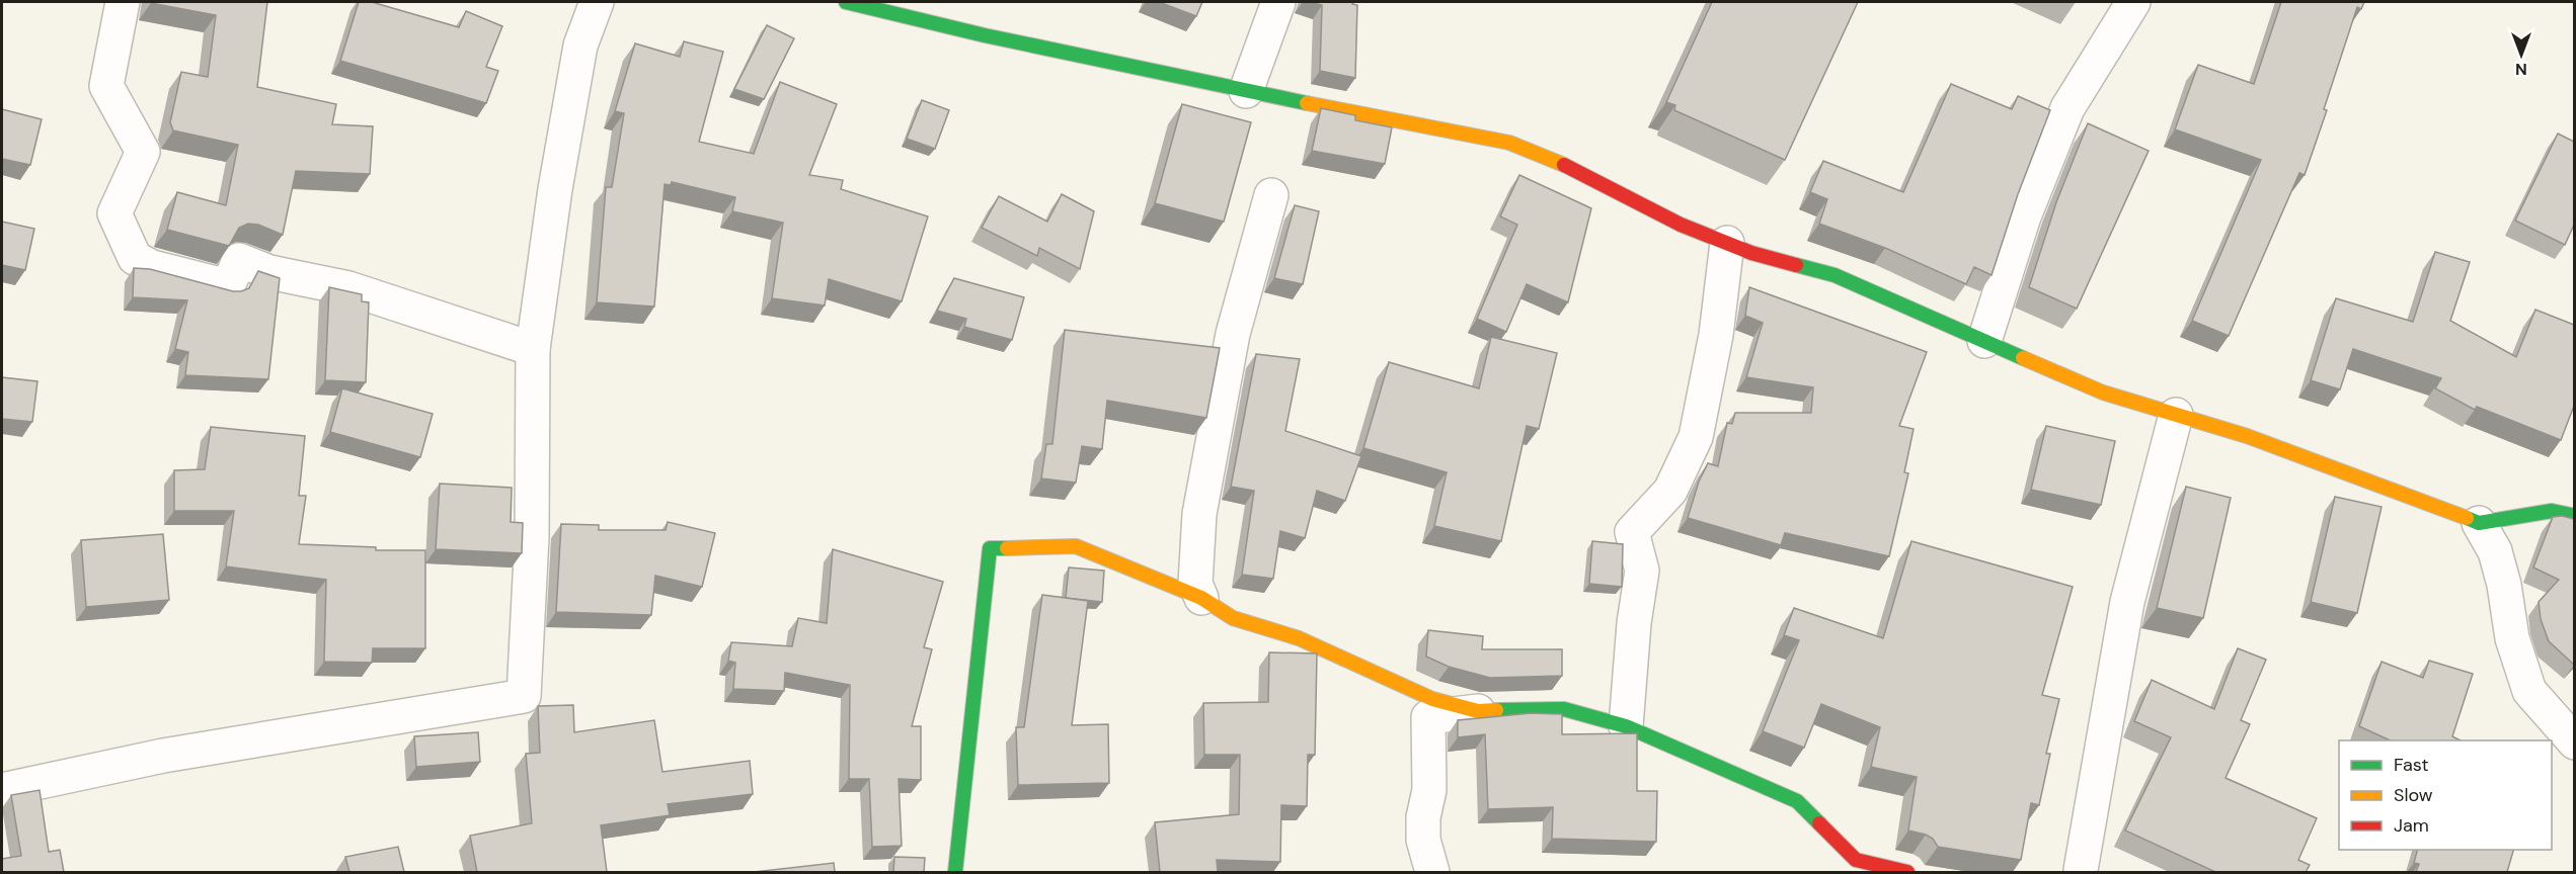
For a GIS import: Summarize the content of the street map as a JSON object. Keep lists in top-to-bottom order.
{
  "legend": ["Fast", "Slow", "Jam"],
  "north": "bottom"
}
